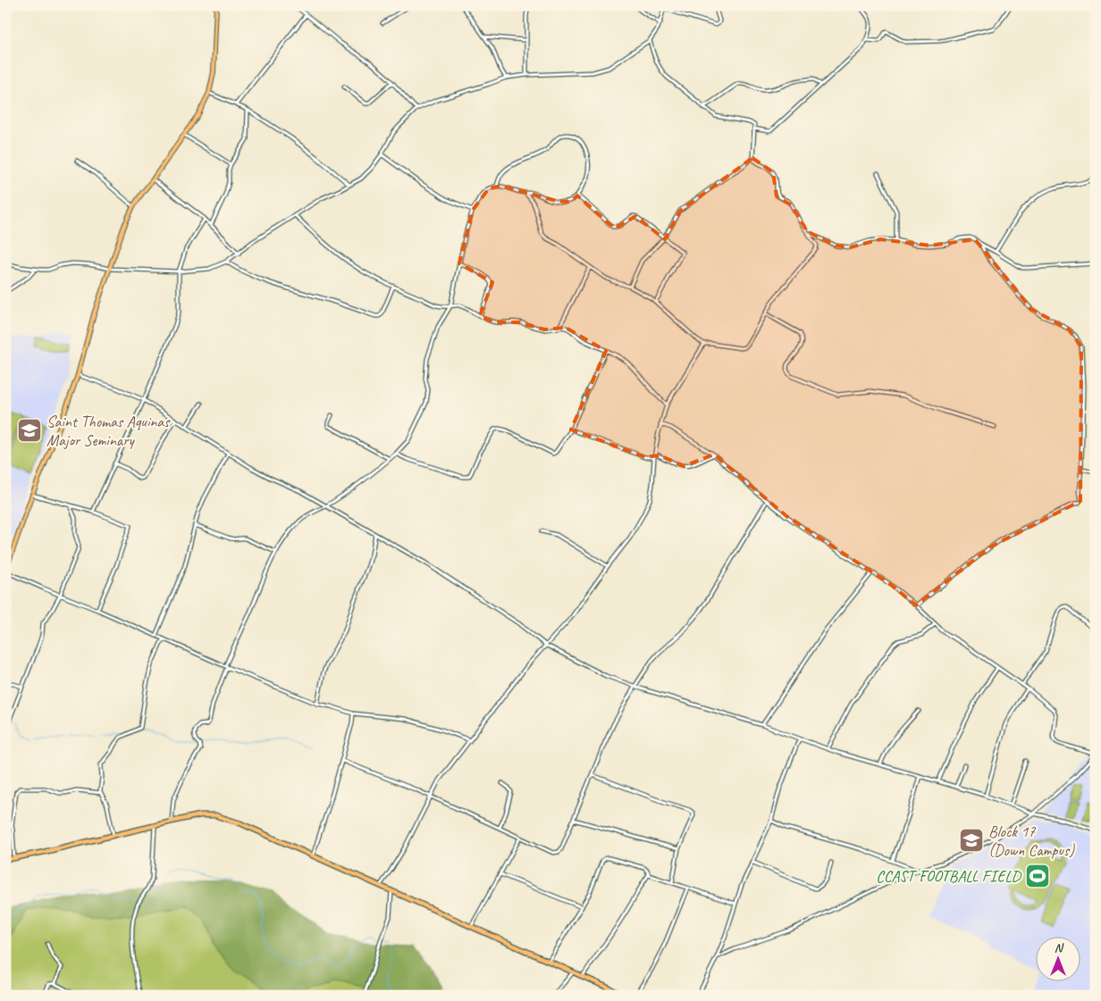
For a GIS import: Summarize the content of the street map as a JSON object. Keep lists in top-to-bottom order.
{
  "places": {
    "school or university": ["Saint Thomas Aquinas Major Seminary", "Block 17 (Down Campus)"],
    "sports": ["CCAST FOOTBALL FIELD"]
  },
  "north": "top"
}
